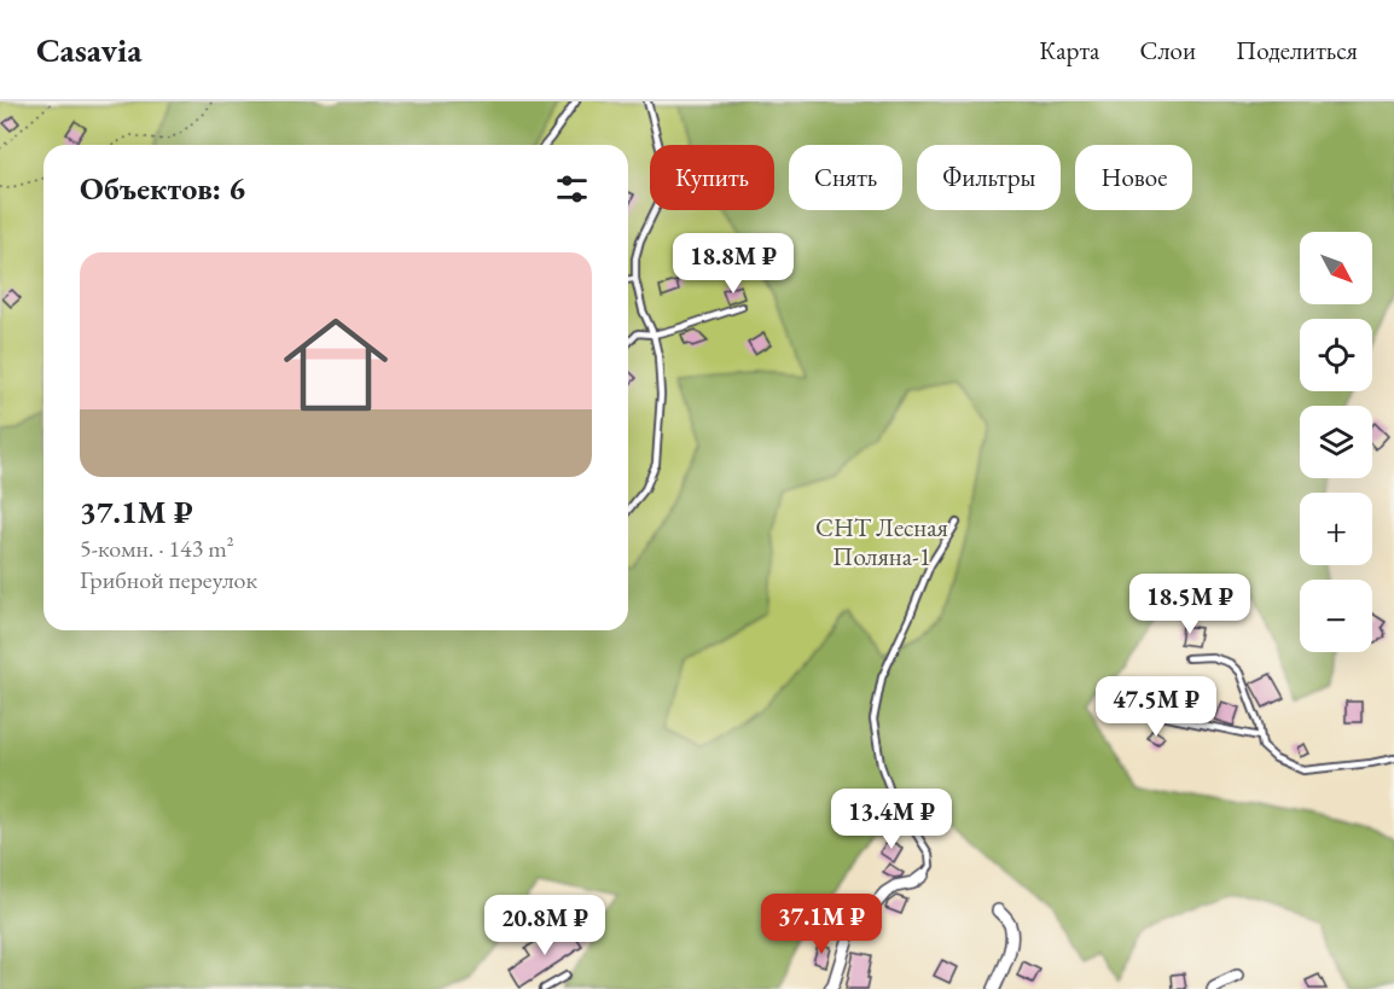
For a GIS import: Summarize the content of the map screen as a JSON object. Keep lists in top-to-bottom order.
{
  "parks": ["СНТ Лесная Поляна-1"],
  "north": "bottom right",
  "page": {
    "header": "Casavia",
    "nav": ["Карта", "Слои", "Поделиться"],
    "chip": [
      "Купить",
      "Снять",
      "Фильтры",
      "Новое"
    ],
    "heading": "Объектов: 6",
    "map_buttons": ["+", "−"],
    "list": [
      {
        "name": "37.1M ₽",
        "note": "5-комн. · 143 m² · Грибной переулок"
      }
    ],
    "price": [
      "18.8M ₽",
      "18.5M ₽",
      "47.5M ₽",
      "13.4M ₽",
      "37.1M ₽",
      "20.8M ₽"
    ]
  }
}
